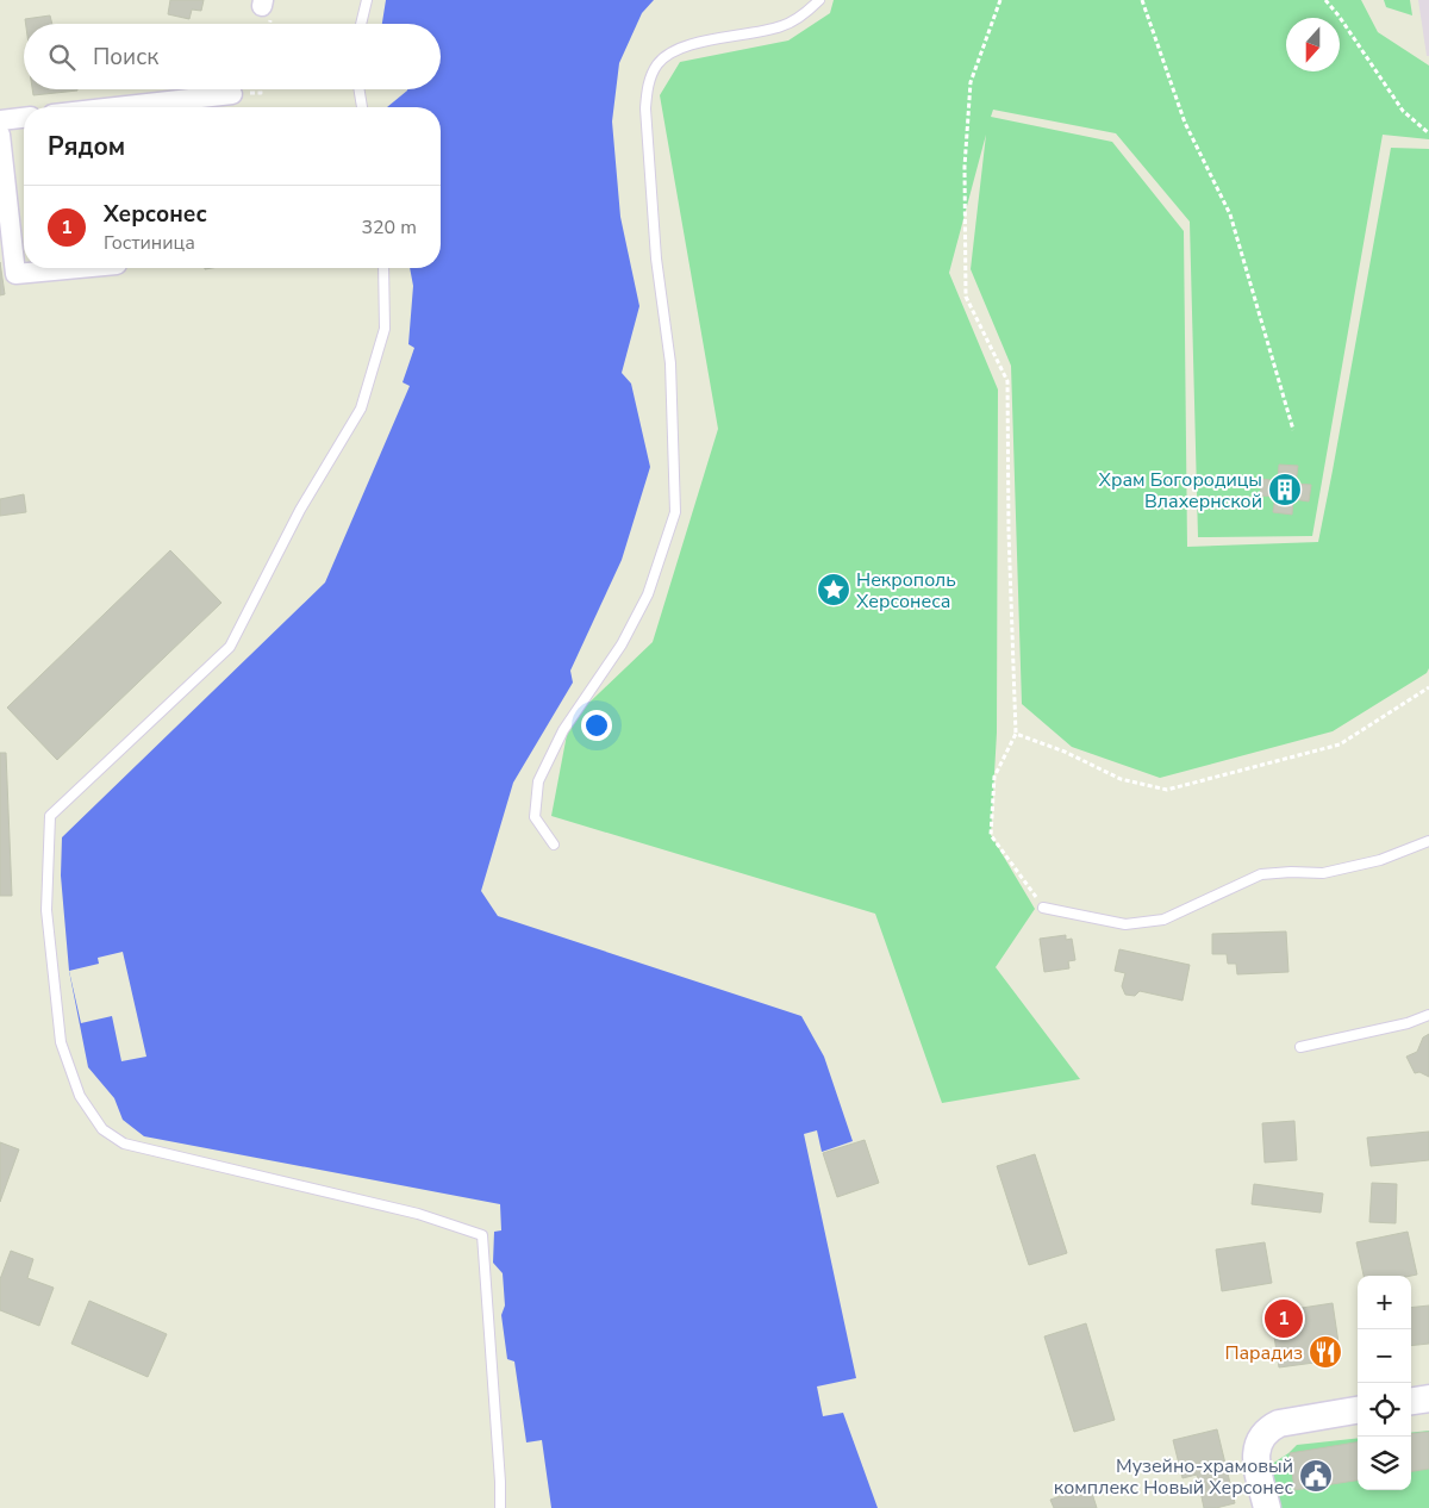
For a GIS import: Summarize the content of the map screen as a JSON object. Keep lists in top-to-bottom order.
{
  "places": {
    "building": ["Храм Богородицы Влахернской"],
    "place": ["Некрополь Херсонеса"],
    "restaurant": ["Парадиз"],
    "public building": ["Музейно-храмовый комплекс Новый Херсонес"]
  },
  "north": "bottom",
  "page": {
    "search": "Поиск",
    "heading": "Рядом",
    "list": [
      {
        "mark": "1",
        "name": "Херсонес",
        "note": "Гостиница",
        "value": "320 m"
      }
    ],
    "map_buttons": ["+", "−"],
    "pins": "1"
  }
}
